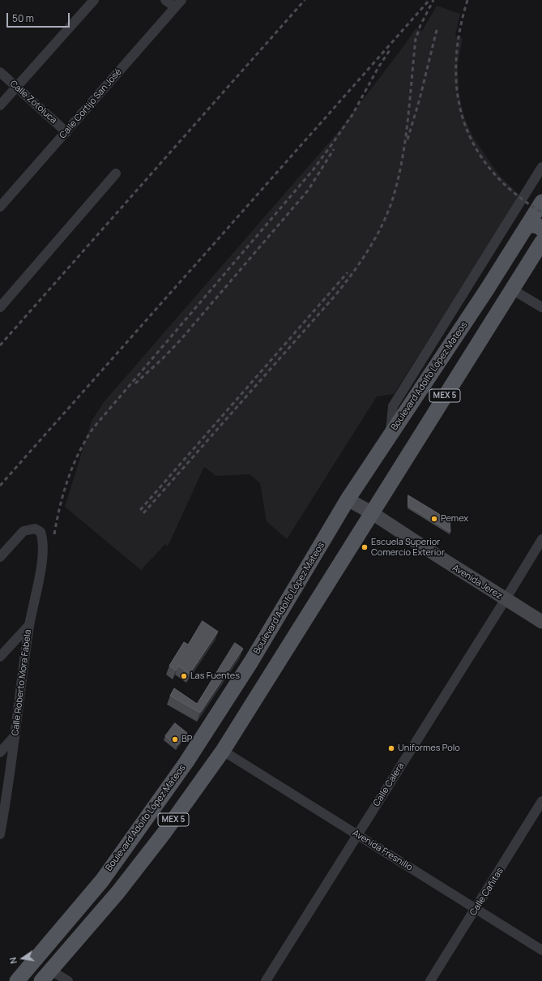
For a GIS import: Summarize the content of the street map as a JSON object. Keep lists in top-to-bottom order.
{
  "streets": {
    "main road": ["Boulevard Adolfo López Mateos", "MEX 5"],
    "street": [
      "Calle Zotoluca",
      "Calle Cortijo San José",
      "Avenida Jerez",
      "Calle Roberto Mora Fabela",
      "Calle Calera",
      "Avenida Fresnillo",
      "Calle Cañitas"
    ]
  },
  "crossings": [
    ["Calle Zotoluca", "Calle Cortijo San José"],
    ["Boulevard Adolfo López Mateos", "Avenida Jerez"],
    ["MEX 5", "Avenida Jerez"],
    ["MEX 5", "Avenida Fresnillo"],
    ["Avenida Jerez", "Calle Calera"],
    ["Calle Calera", "Avenida Fresnillo"],
    ["Avenida Fresnillo", "Calle Cañitas"]
  ],
  "places": [
    "Pemex",
    "Escuela Superior Comercio Exterior",
    "Las Fuentes",
    "BP",
    "Uniformes Polo"
  ],
  "scale_bar": "50 m",
  "north": "left"
}
